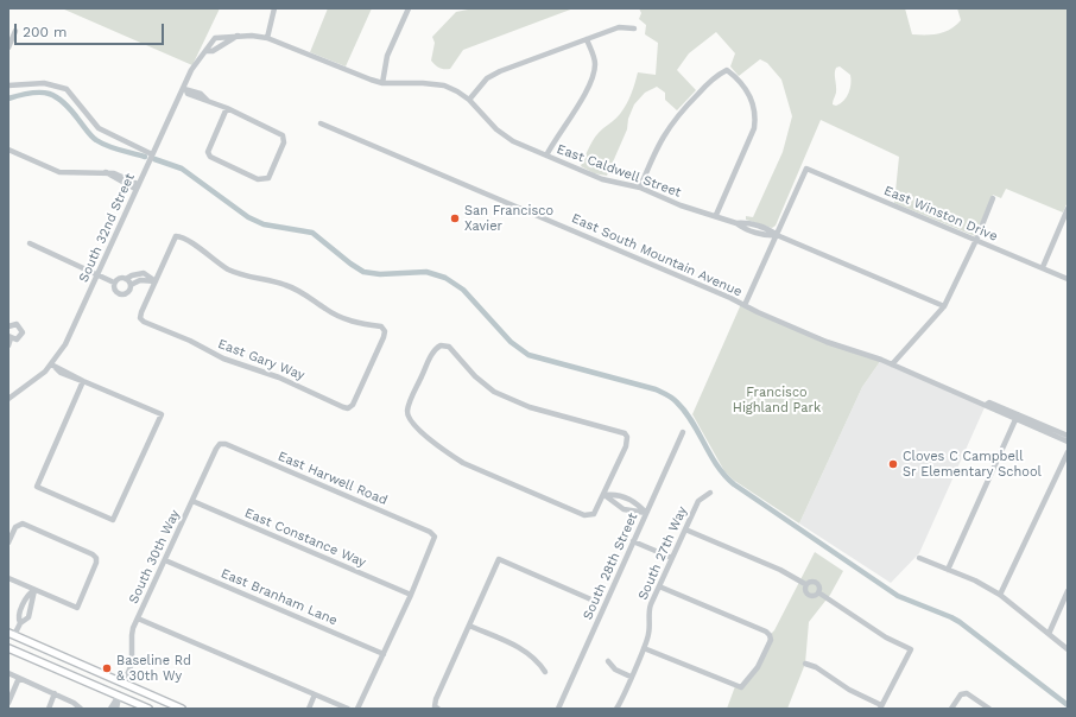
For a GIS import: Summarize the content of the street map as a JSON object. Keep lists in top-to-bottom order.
{
  "streets": {
    "street": [
      "East Caldwell Street",
      "East Winston Drive",
      "South 32nd Street",
      "East South Mountain Avenue",
      "East Gary Way",
      "East Harwell Road",
      "East Constance Way",
      "South 27th Way",
      "South 30th Way",
      "South 28th Street",
      "East Branham Lane"
    ]
  },
  "crossings": [
    ["East Caldwell Street", "East Winston Drive"],
    ["East Harwell Road", "East Constance Way"],
    ["East Harwell Road", "South 30th Way"],
    ["East Constance Way", "South 30th Way"],
    ["South 30th Way", "East Branham Lane"]
  ],
  "parks": ["Francisco Highland Park"],
  "places": ["San Francisco Xavier", "Cloves C Campbell Sr Elementary School", "Baseline Rd & 30th Wy"],
  "scale_bar": "200 m"
}
